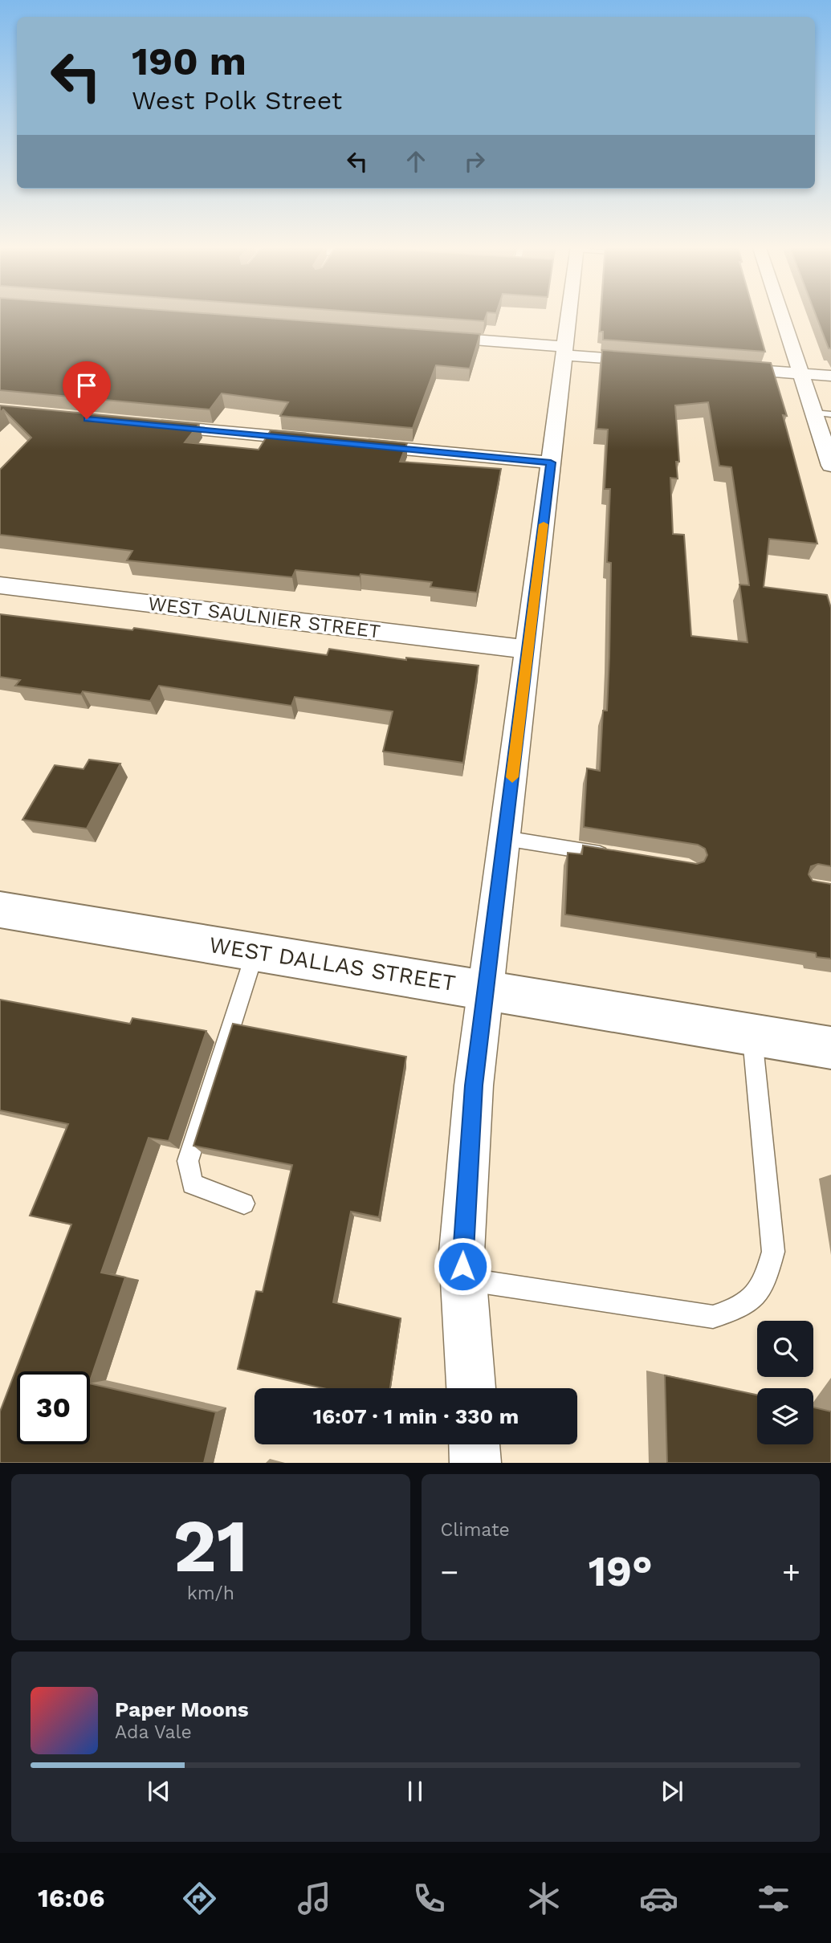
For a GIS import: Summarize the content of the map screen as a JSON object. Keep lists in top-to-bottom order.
{
  "streets": {
    "main road": ["WEST DALLAS STREET"],
    "street": ["WEST SAULNIER STREET"]
  },
  "page": {
    "turn": ["190 m", "West Polk Street"],
    "limit": "30",
    "trip": "16:07 · 1 min · 330 m",
    "tile": [
      ["21", "km/h"],
      "Climate"
    ],
    "heat": ["−", "19°", "+"],
    "song": ["Paper Moons", "Ada Vale"],
    "tabs": "16:06"
  }
}
